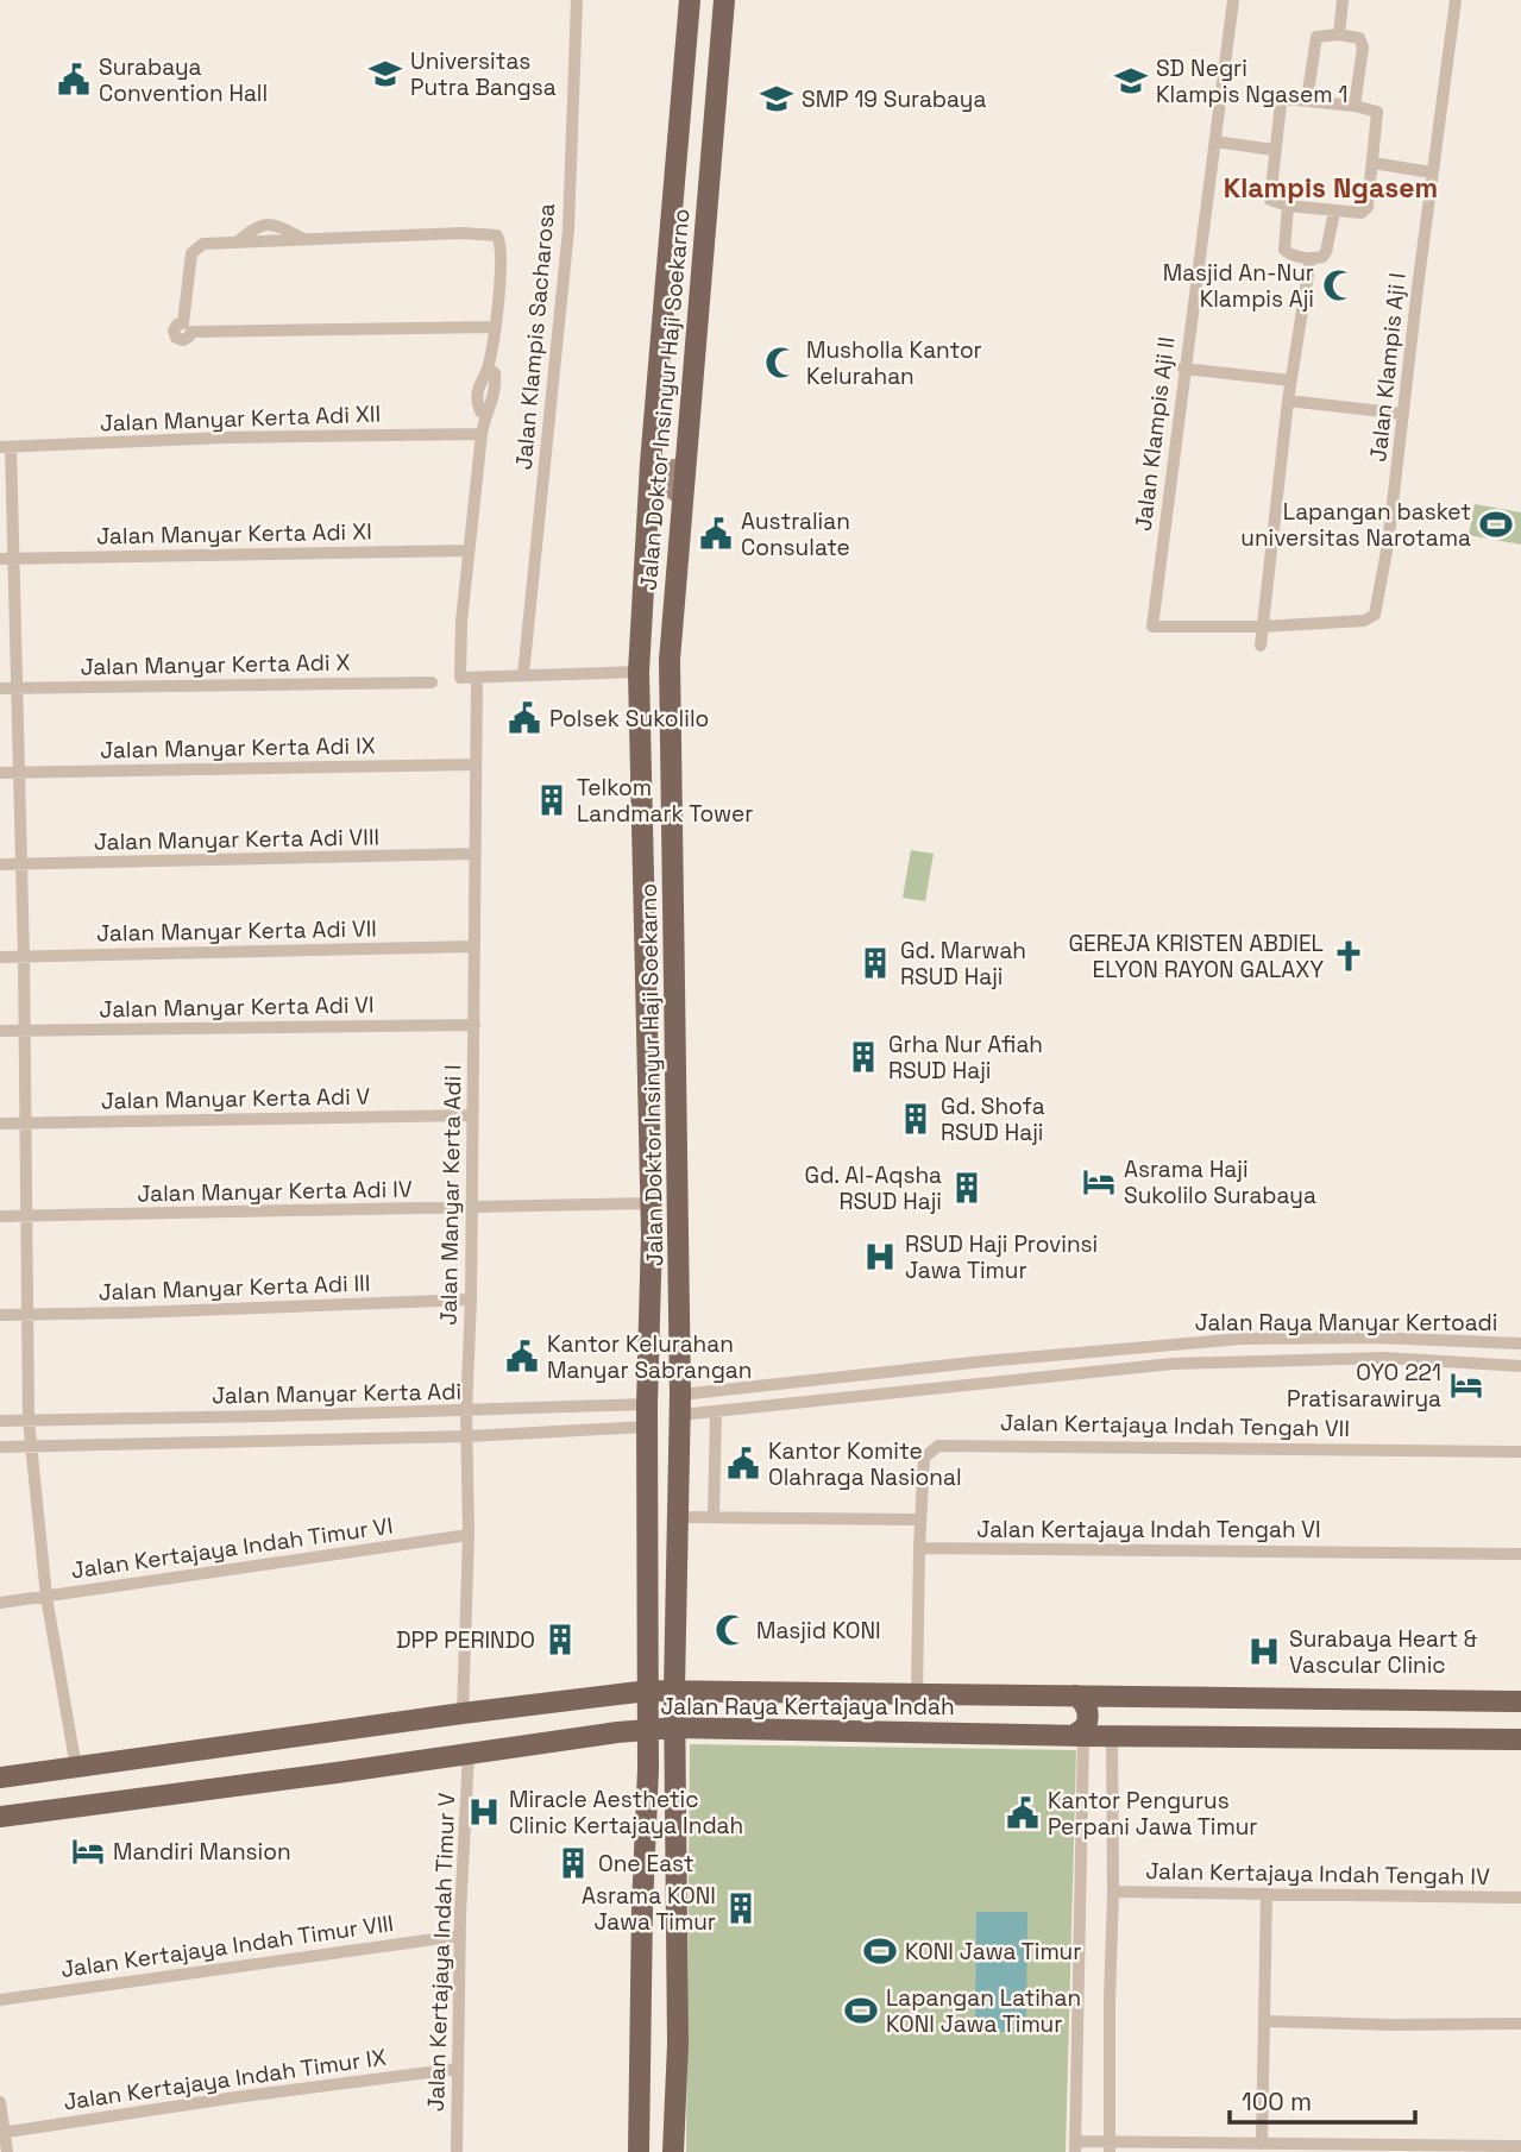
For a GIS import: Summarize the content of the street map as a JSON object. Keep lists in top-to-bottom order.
{
  "streets": {
    "main road": ["Jalan Doktor Insinyur Haji Soekarno", "Jalan Raya Kertajaya Indah"],
    "street": [
      "Jalan Klampis Sacharosa",
      "Jalan Klampis Aji I",
      "Jalan Manyar Kerta Adi XII",
      "Jalan Klampis Aji II",
      "Jalan Manyar Kerta Adi XI",
      "Jalan Manyar Kerta Adi X",
      "Jalan Manyar Kerta Adi IX",
      "Jalan Manyar Kerta Adi VIII",
      "Jalan Manyar Kerta Adi VII",
      "Jalan Manyar Kerta Adi VI",
      "Jalan Manyar Kerta Adi V",
      "Jalan Manyar Kerta Adi IV",
      "Jalan Manyar Kerta Adi I",
      "Jalan Manyar Kerta Adi III",
      "Jalan Raya Manyar Kertoadi",
      "Jalan Manyar Kerta Adi",
      "Jalan Kertajaya Indah Tengah VII",
      "Jalan Kertajaya Indah Tengah VI",
      "Jalan Kertajaya Indah Timur VI",
      "Jalan Kertajaya Indah Tengah IV",
      "Jalan Kertajaya Indah Timur VIII",
      "Jalan Kertajaya Indah Timur V",
      "Jalan Kertajaya Indah Timur IX"
    ]
  },
  "crossings": [
    ["Jalan Klampis Aji I", "Jalan Klampis Aji II"],
    ["Jalan Doktor Insinyur Haji Soekarno", "Jalan Manyar Kerta Adi IV"],
    ["Jalan Doktor Insinyur Haji Soekarno", "Jalan Raya Manyar Kertoadi"],
    ["Jalan Doktor Insinyur Haji Soekarno", "Jalan Manyar Kerta Adi"],
    ["Jalan Doktor Insinyur Haji Soekarno", "Jalan Raya Kertajaya Indah"],
    ["Jalan Manyar Kerta Adi IX", "Jalan Manyar Kerta Adi I"],
    ["Jalan Manyar Kerta Adi VIII", "Jalan Manyar Kerta Adi I"],
    ["Jalan Manyar Kerta Adi VII", "Jalan Manyar Kerta Adi I"],
    ["Jalan Manyar Kerta Adi VI", "Jalan Manyar Kerta Adi I"],
    ["Jalan Manyar Kerta Adi V", "Jalan Manyar Kerta Adi I"],
    ["Jalan Manyar Kerta Adi IV", "Jalan Manyar Kerta Adi I"],
    ["Jalan Manyar Kerta Adi I", "Jalan Manyar Kerta Adi III"],
    ["Jalan Manyar Kerta Adi I", "Jalan Manyar Kerta Adi"],
    ["Jalan Manyar Kerta Adi I", "Jalan Kertajaya Indah Timur VI"],
    ["Jalan Manyar Kerta Adi I", "Jalan Raya Kertajaya Indah"],
    ["Jalan Kertajaya Indah Tengah VII", "Jalan Kertajaya Indah Tengah VI"],
    ["Jalan Raya Kertajaya Indah", "Jalan Kertajaya Indah Timur V"],
    ["Jalan Kertajaya Indah Timur VIII", "Jalan Kertajaya Indah Timur V"],
    ["Jalan Kertajaya Indah Timur V", "Jalan Kertajaya Indah Timur IX"]
  ],
  "districts": ["Klampis Ngasem"],
  "places": {
    "school or university": ["Universitas Putra Bangsa", "SD Negri Klampis Ngasem 1", "SMP 19 Surabaya"],
    "public building": [
      "Surabaya Convention Hall",
      "Australian Consulate",
      "Polsek Sukolilo",
      "Kantor Kelurahan Manyar Sabrangan",
      "Kantor Komite Olahraga Nasional",
      "Kantor Pengurus Perpani Jawa Timur"
    ],
    "mosque": ["Masjid An-Nur Klampis Aji", "Musholla Kantor Kelurahan", "Masjid KONI"],
    "sports": ["Lapangan basket universitas Narotama", "KONI Jawa Timur", "Lapangan Latihan KONI Jawa Timur"],
    "building": [
      "Telkom Landmark Tower",
      "Gd. Marwah RSUD Haji",
      "Grha Nur Afiah RSUD Haji",
      "Gd. Shofa RSUD Haji",
      "Gd. Al-Aqsha RSUD Haji",
      "DPP PERINDO",
      "One East",
      "Asrama KONI Jawa Timur"
    ],
    "church": ["GEREJA KRISTEN ABDIEL ELYON RAYON GALAXY"],
    "hotel": ["Asrama Haji Sukolilo Surabaya", "OYO 221 Pratisarawirya", "Mandiri Mansion"],
    "hospital": ["RSUD Haji Provinsi Jawa Timur", "Surabaya Heart & Vascular Clinic", "Miracle Aesthetic Clinic Kertajaya Indah"]
  },
  "scale_bar": "100 m"
}
